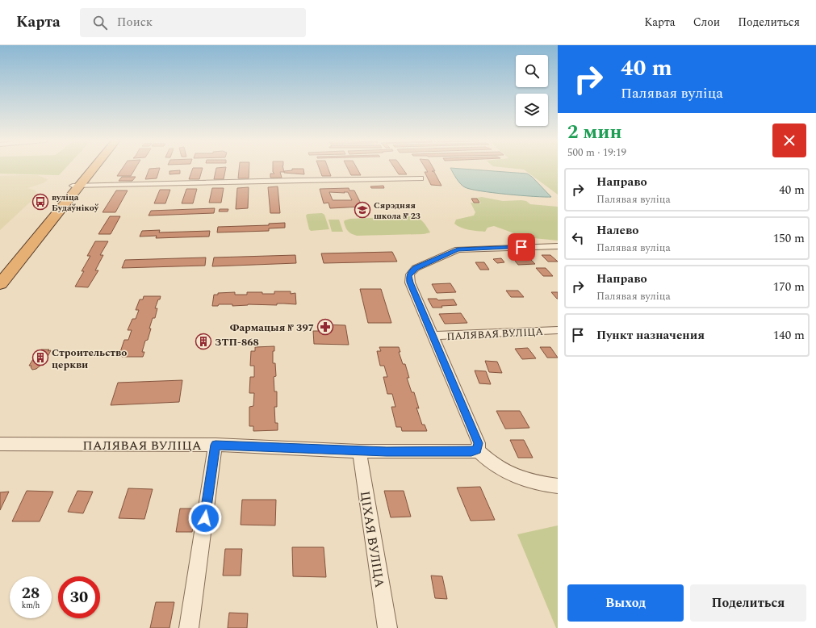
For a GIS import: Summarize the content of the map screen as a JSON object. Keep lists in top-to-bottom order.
{
  "streets": {
    "street": ["ПАЛЯВАЯ ВУЛІЦА", "ЦІХАЯ ВУЛІЦА"]
  },
  "crossings": [
    ["ПАЛЯВАЯ ВУЛІЦА", "ЦІХАЯ ВУЛІЦА"]
  ],
  "places": {
    "bus stop": ["вуліца Будаўнікоў"],
    "school or university": ["Сярэдняя школа № 23"],
    "pharmacy": ["Фармацыя № 397"],
    "building": ["ЗТП-868", "Строительство церкви"]
  },
  "page": {
    "header": "Карта",
    "search": "Поиск",
    "nav": ["Карта", "Слои", "Поделиться"],
    "turn": ["40 m", "Палявая вуліца"],
    "heading": ["2 мин", "500 m · 19:19"],
    "list": [
      {
        "name": "Направо",
        "note": "Палявая вуліца",
        "value": "40 m"
      },
      {
        "name": "Налево",
        "note": "Палявая вуліца",
        "value": "150 m"
      },
      {
        "name": "Направо",
        "note": "Палявая вуліца",
        "value": "170 m"
      },
      {
        "name": "Пункт назначения",
        "value": "140 m"
      }
    ],
    "speed": "28 km/h",
    "limit": "30",
    "buttons": ["Выход", "Поделиться"]
  }
}
